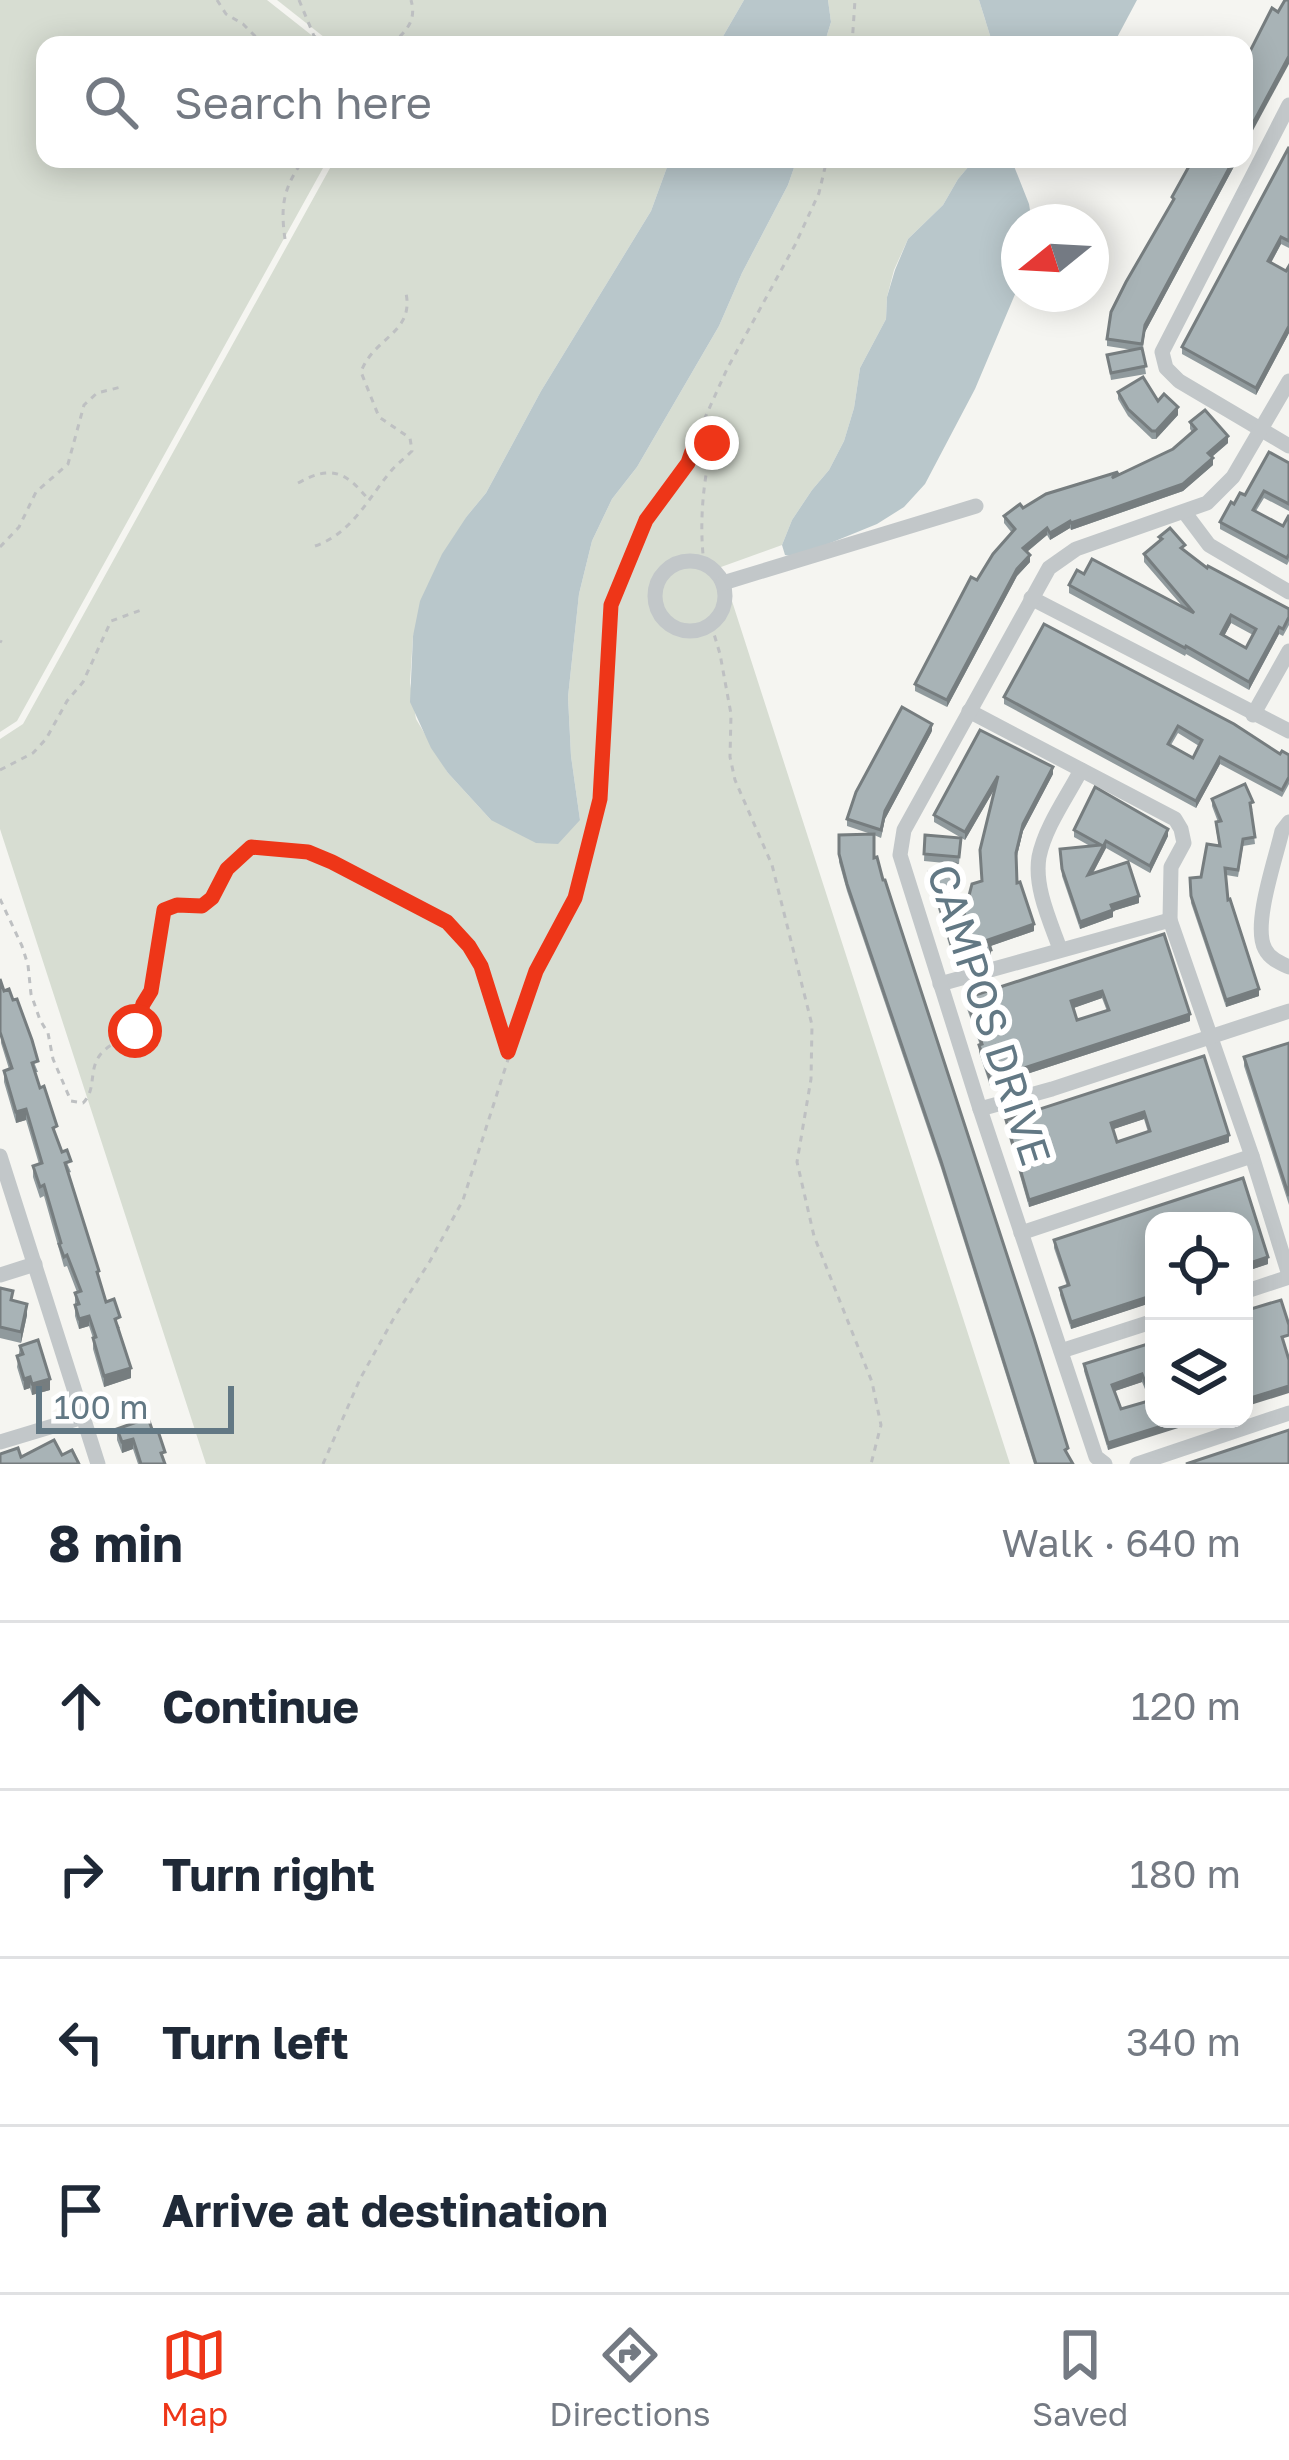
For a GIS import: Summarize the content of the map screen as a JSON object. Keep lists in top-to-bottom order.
{
  "streets": {
    "street": ["CAMPOS DRIVE"]
  },
  "scale_bar": "100 m",
  "north": "left",
  "page": {
    "search": "Search here",
    "scale": "100 m",
    "heading": ["8 min", "Walk · 640 m"],
    "list": [
      ["Continue", "120 m"],
      ["Turn right", "180 m"],
      ["Turn left", "340 m"],
      "Arrive at destination"
    ],
    "nav": ["Map", "Directions", "Saved"]
  }
}
